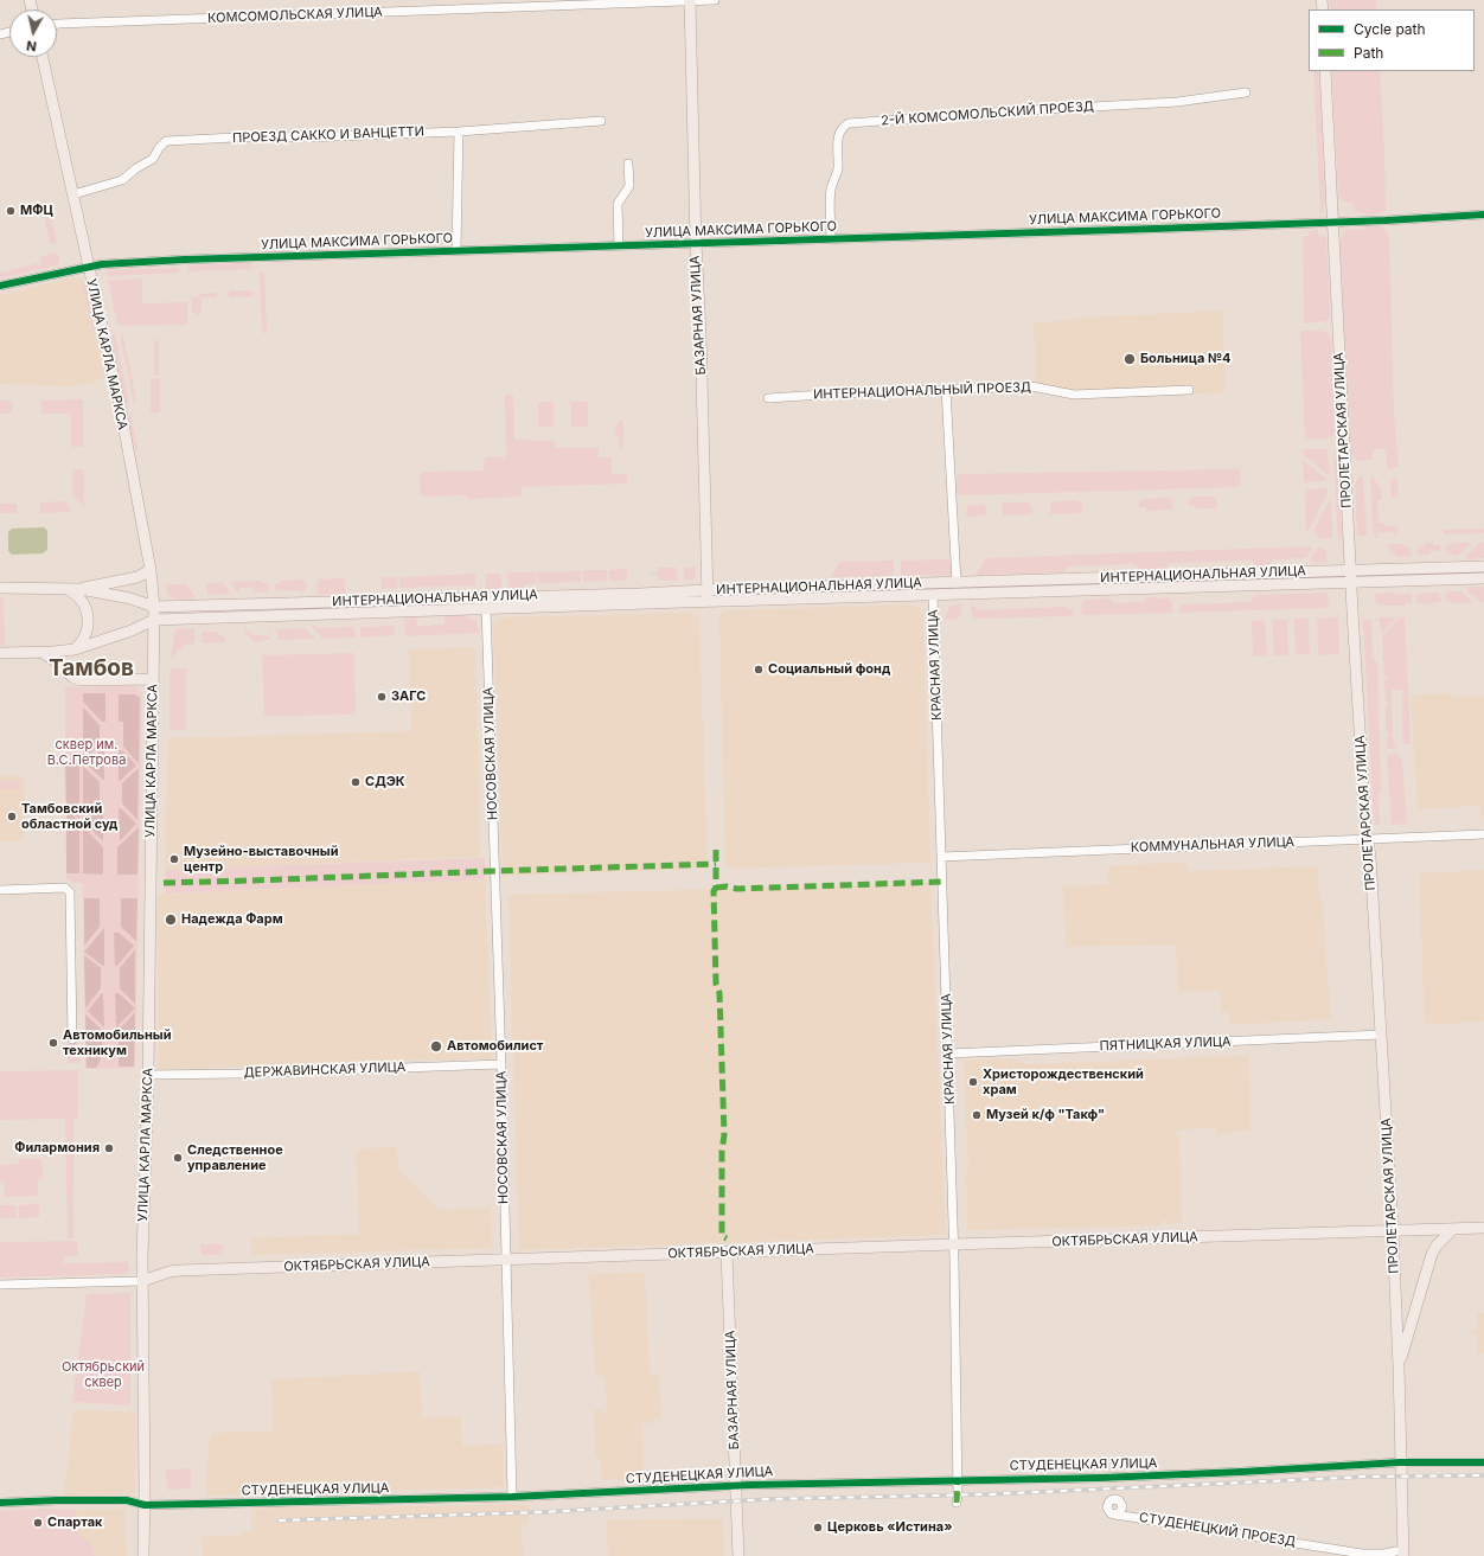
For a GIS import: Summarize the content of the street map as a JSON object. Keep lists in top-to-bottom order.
{
  "streets": {
    "main road": [
      "БАЗАРНАЯ УЛИЦА",
      "УЛИЦА КАРЛА МАРКСА",
      "ПРОЛЕТАРСКАЯ УЛИЦА",
      "ИНТЕРНАЦИОНАЛЬНАЯ УЛИЦА",
      "ОКТЯБРЬСКАЯ УЛИЦА"
    ],
    "street": [
      "КОМСОМОЛЬСКАЯ УЛИЦА",
      "2-Й КОМСОМОЛЬСКИЙ ПРОЕЗД",
      "ПРОЕЗД САККО И ВАНЦЕТТИ",
      "УЛИЦА МАКСИМА ГОРЬКОГО",
      "ИНТЕРНАЦИОНАЛЬНЫЙ ПРОЕЗД",
      "КРАСНАЯ УЛИЦА",
      "НОСОВСКАЯ УЛИЦА",
      "КОММУНАЛЬНАЯ УЛИЦА",
      "ПЯТНИЦКАЯ УЛИЦА",
      "ДЕРЖАВИНСКАЯ УЛИЦА",
      "СТУДЕНЕЦКАЯ УЛИЦА",
      "СТУДЕНЕЦКИЙ ПРОЕЗД"
    ]
  },
  "crossings": [
    ["КОМСОМОЛЬСКАЯ УЛИЦА", "БАЗАРНАЯ УЛИЦА"],
    ["2-Й КОМСОМОЛЬСКИЙ ПРОЕЗД", "УЛИЦА МАКСИМА ГОРЬКОГО"],
    ["ПРОЕЗД САККО И ВАНЦЕТТИ", "УЛИЦА КАРЛА МАРКСА"],
    ["УЛИЦА МАКСИМА ГОРЬКОГО", "БАЗАРНАЯ УЛИЦА"],
    ["УЛИЦА МАКСИМА ГОРЬКОГО", "УЛИЦА КАРЛА МАРКСА"],
    ["УЛИЦА МАКСИМА ГОРЬКОГО", "ПРОЛЕТАРСКАЯ УЛИЦА"],
    ["БАЗАРНАЯ УЛИЦА", "ИНТЕРНАЦИОНАЛЬНАЯ УЛИЦА"],
    ["БАЗАРНАЯ УЛИЦА", "ОКТЯБРЬСКАЯ УЛИЦА"],
    ["БАЗАРНАЯ УЛИЦА", "СТУДЕНЕЦКАЯ УЛИЦА"],
    ["УЛИЦА КАРЛА МАРКСА", "ИНТЕРНАЦИОНАЛЬНАЯ УЛИЦА"],
    ["УЛИЦА КАРЛА МАРКСА", "ДЕРЖАВИНСКАЯ УЛИЦА"],
    ["УЛИЦА КАРЛА МАРКСА", "ОКТЯБРЬСКАЯ УЛИЦА"],
    ["УЛИЦА КАРЛА МАРКСА", "СТУДЕНЕЦКАЯ УЛИЦА"],
    ["ПРОЛЕТАРСКАЯ УЛИЦА", "ИНТЕРНАЦИОНАЛЬНАЯ УЛИЦА"],
    ["ПРОЛЕТАРСКАЯ УЛИЦА", "КОММУНАЛЬНАЯ УЛИЦА"],
    ["ПРОЛЕТАРСКАЯ УЛИЦА", "ПЯТНИЦКАЯ УЛИЦА"],
    ["ПРОЛЕТАРСКАЯ УЛИЦА", "ОКТЯБРЬСКАЯ УЛИЦА"],
    ["ПРОЛЕТАРСКАЯ УЛИЦА", "СТУДЕНЕЦКАЯ УЛИЦА"],
    ["ПРОЛЕТАРСКАЯ УЛИЦА", "СТУДЕНЕЦКИЙ ПРОЕЗД"],
    ["ИНТЕРНАЦИОНАЛЬНАЯ УЛИЦА", "КРАСНАЯ УЛИЦА"],
    ["ИНТЕРНАЦИОНАЛЬНАЯ УЛИЦА", "НОСОВСКАЯ УЛИЦА"],
    ["КРАСНАЯ УЛИЦА", "КОММУНАЛЬНАЯ УЛИЦА"],
    ["КРАСНАЯ УЛИЦА", "ПЯТНИЦКАЯ УЛИЦА"],
    ["КРАСНАЯ УЛИЦА", "ОКТЯБРЬСКАЯ УЛИЦА"],
    ["КРАСНАЯ УЛИЦА", "СТУДЕНЕЦКАЯ УЛИЦА"],
    ["НОСОВСКАЯ УЛИЦА", "ДЕРЖАВИНСКАЯ УЛИЦА"],
    ["НОСОВСКАЯ УЛИЦА", "ОКТЯБРЬСКАЯ УЛИЦА"],
    ["НОСОВСКАЯ УЛИЦА", "СТУДЕНЕЦКАЯ УЛИЦА"]
  ],
  "districts": ["Тамбов"],
  "parks": ["сквер им. В.С.Петрова", "Октябрьский сквер"],
  "places": [
    "МФЦ",
    "Больница №4",
    "Социальный фонд",
    "ЗАГС",
    "СДЭК",
    "Тамбовский областной суд",
    "Музейно-выставочный центр",
    "Надежда Фарм",
    "Автомобильный техникум",
    "Автомобилист",
    "Христорождественский храм",
    "Музей к/ф \"Такф\"",
    "Филармония",
    "Следственное управление",
    "Спартак",
    "Церковь «Истина»"
  ],
  "legend": ["Cycle path", "Path"],
  "north": "bottom"
}
